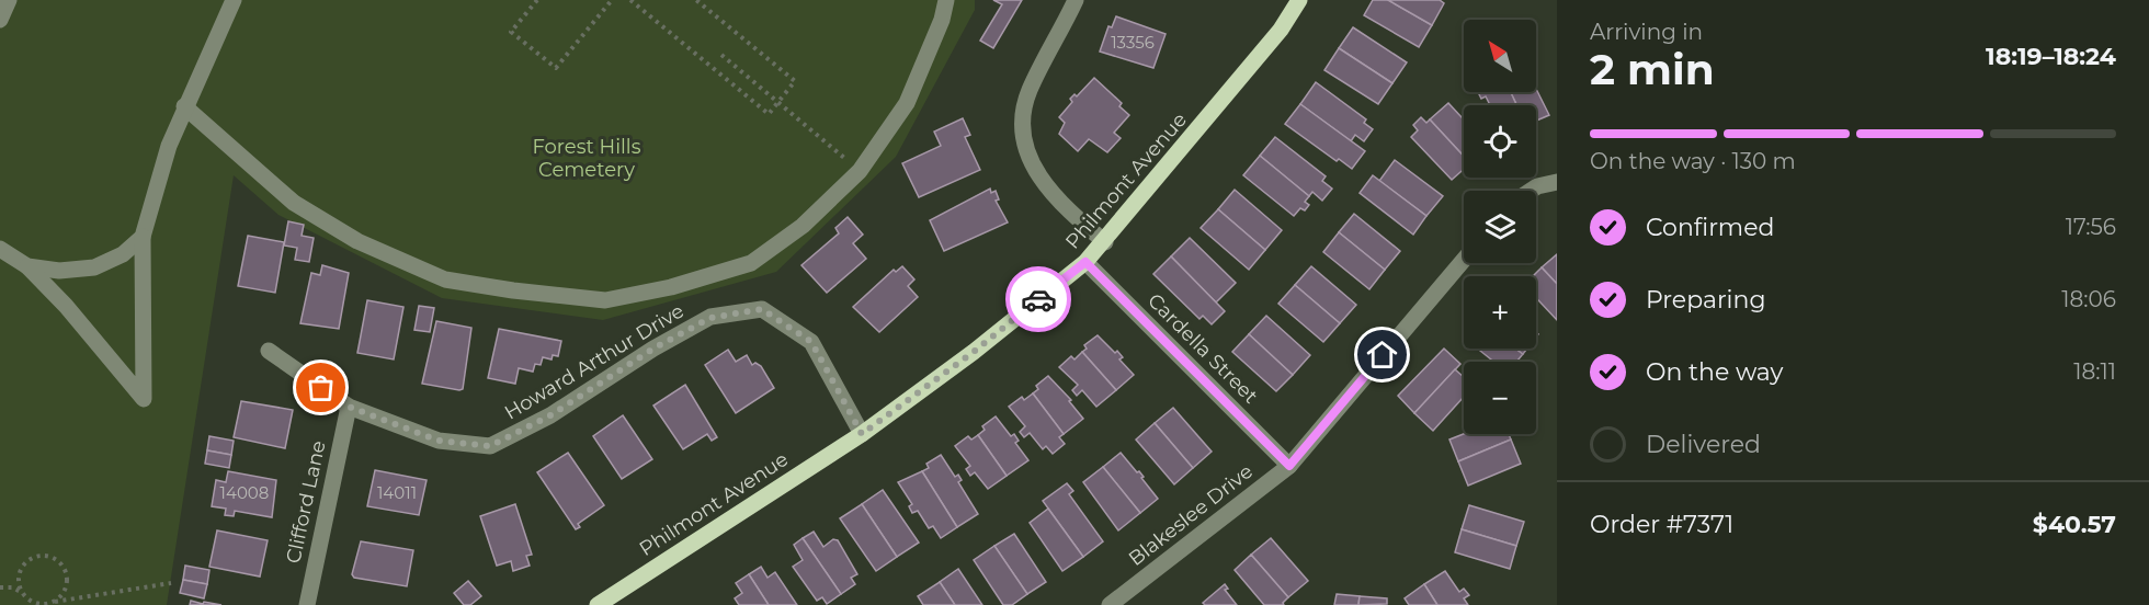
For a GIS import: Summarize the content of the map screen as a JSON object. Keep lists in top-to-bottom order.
{
  "streets": {
    "main road": ["Philmont Avenue"],
    "street": [
      "Cardella Street",
      "Howard Arthur Drive",
      "Clifford Lane",
      "Blakeslee Drive"
    ]
  },
  "crossings": [
    ["Philmont Avenue", "Cardella Street"],
    ["Philmont Avenue", "Howard Arthur Drive"],
    ["Cardella Street", "Blakeslee Drive"],
    ["Howard Arthur Drive", "Clifford Lane"]
  ],
  "parks": ["Forest Hills Cemetery"],
  "house_numbers": ["13356", "14008", "14011"],
  "north": "top left",
  "page": {
    "heading": ["2 min", "Arriving in", "18:19–18:24"],
    "panel": ["Order #7371", "$40.57"],
    "map_buttons": ["+", "−"],
    "bar": "On the way · 130 m",
    "list": [
      ["Confirmed", "17:56"],
      ["Preparing", "18:06"],
      ["On the way", "18:11"],
      "Delivered"
    ]
  }
}
